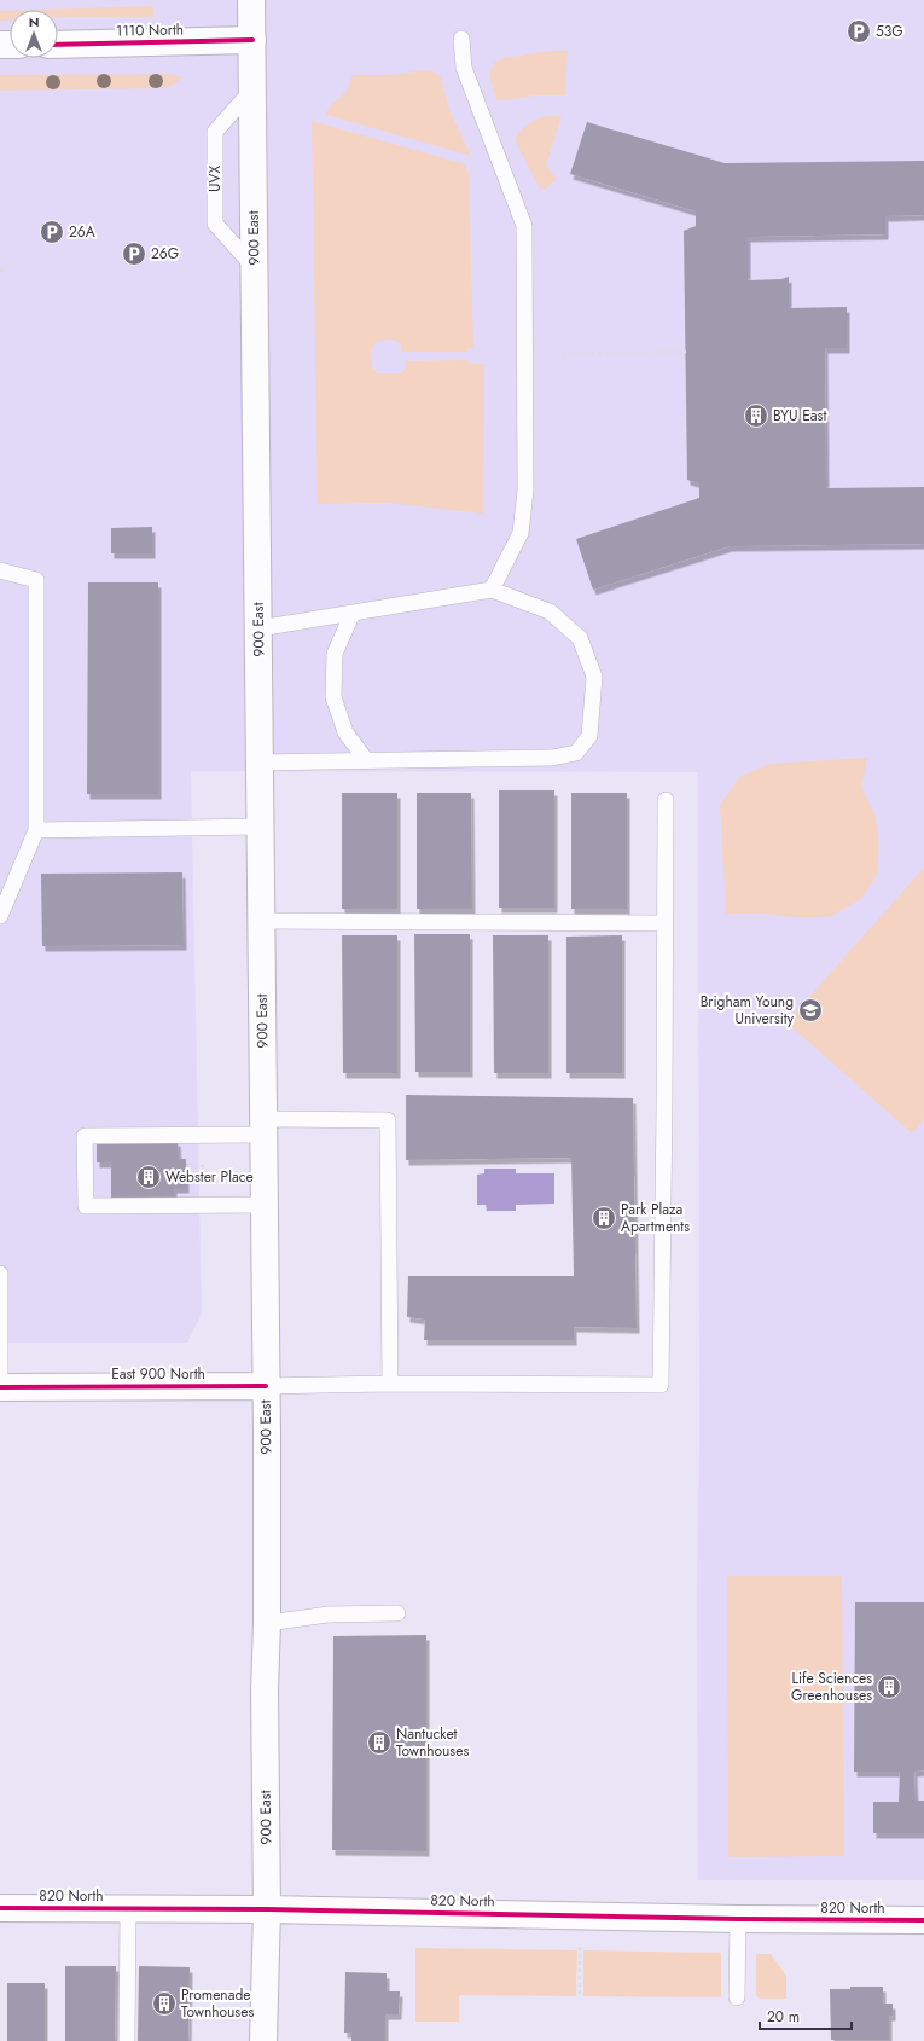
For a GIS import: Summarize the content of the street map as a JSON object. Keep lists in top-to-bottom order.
{
  "streets": {
    "main road": [
      "1110 North",
      "900 East",
      "East 900 North",
      "820 North"
    ],
    "lane": ["UVX"]
  },
  "crossings": [
    ["1110 North", "900 East"],
    ["UVX", "900 East"],
    ["900 East", "East 900 North"],
    ["900 East", "820 North"]
  ],
  "places": {
    "parking": ["53G", "26A", "26G"],
    "building": [
      "BYU East",
      "Webster Place",
      "Park Plaza Apartments",
      "Life Sciences Greenhouses",
      "Nantucket Townhouses",
      "Promenade Townhouses"
    ],
    "school or university": ["Brigham Young University"]
  },
  "scale_bar": "20 m",
  "north": "top"
}
